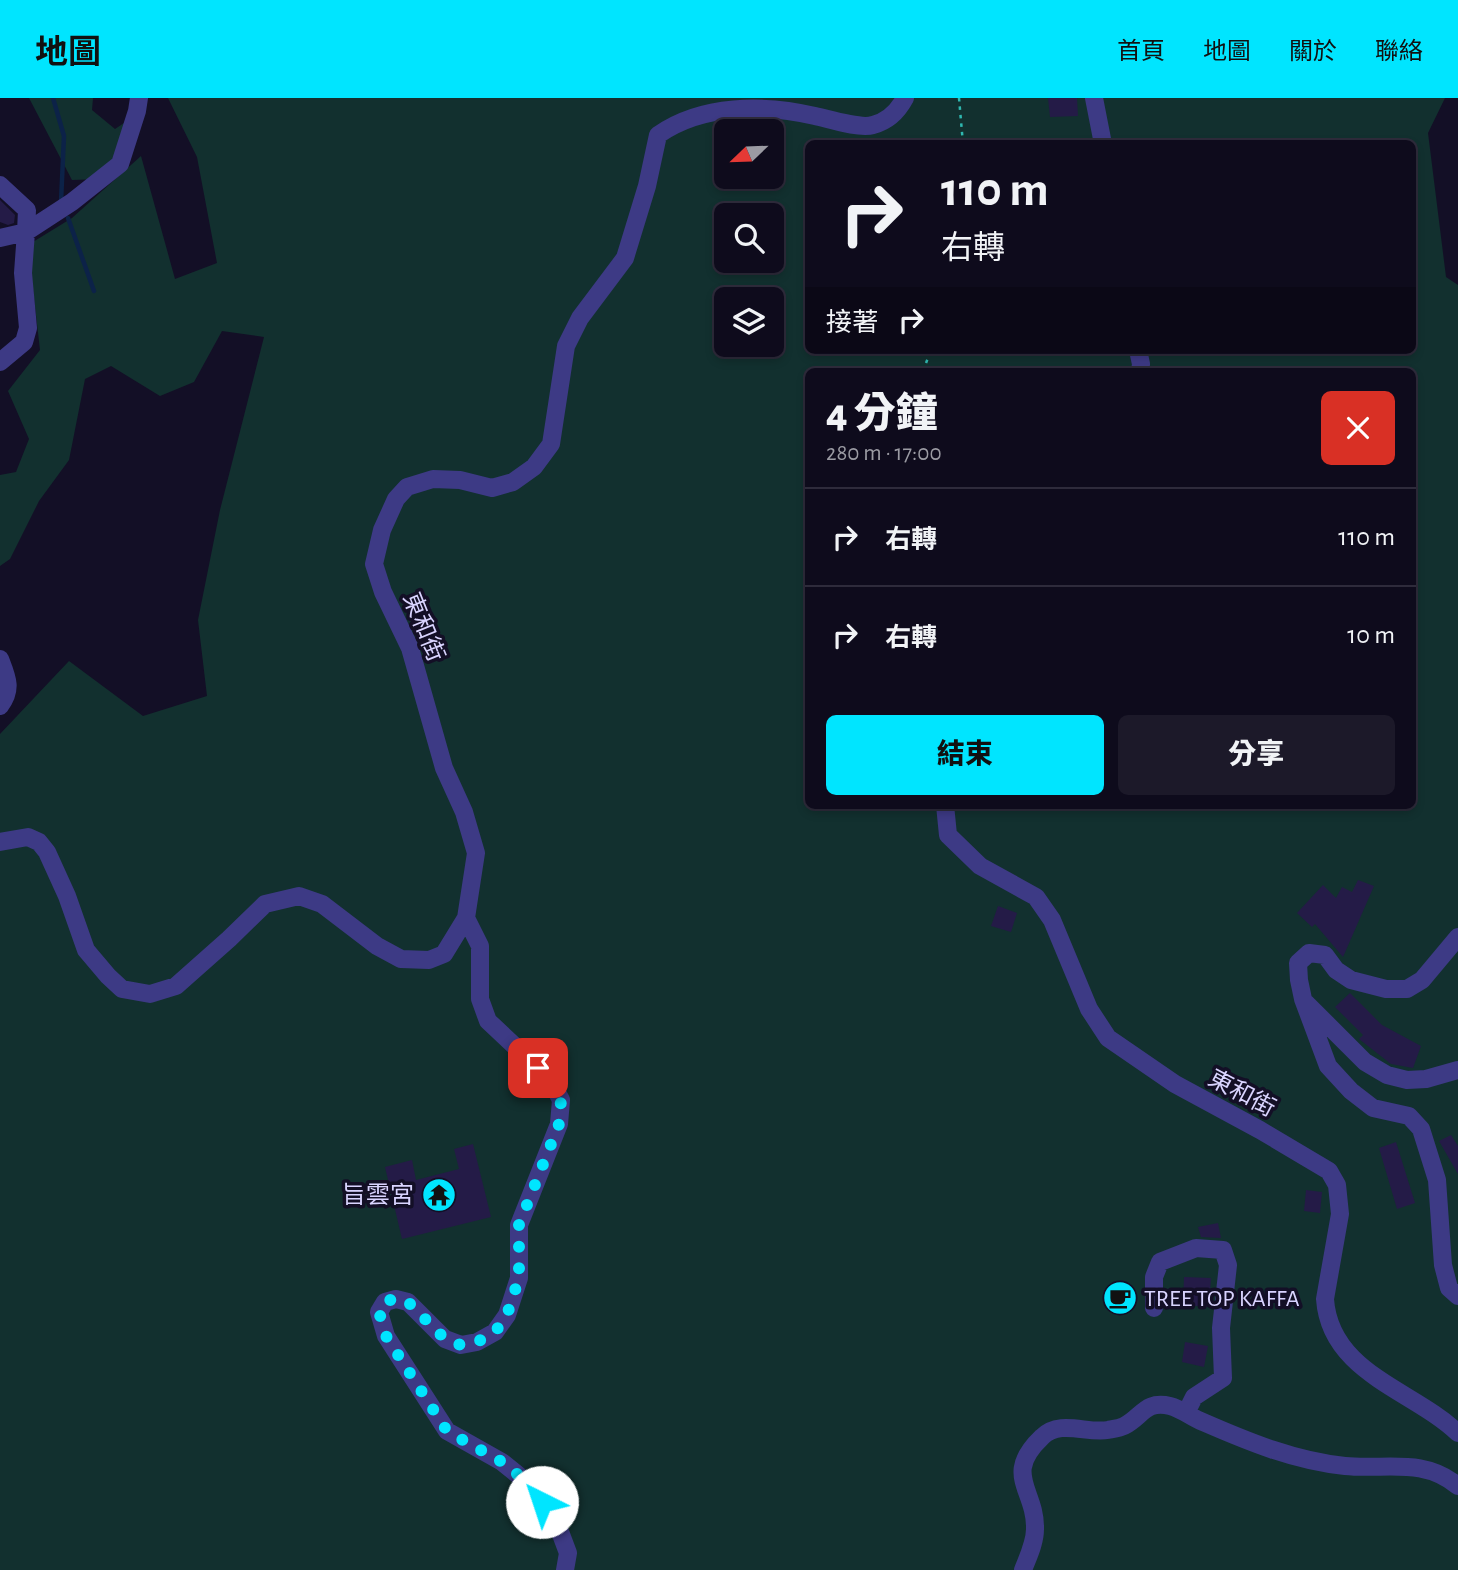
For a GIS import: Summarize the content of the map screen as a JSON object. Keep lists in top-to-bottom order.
{
  "streets": {
    "street": ["東和街"]
  },
  "places": {
    "temple": ["旨雲宮"],
    "cafe": ["TREE TOP KAFFA"]
  },
  "north": "bottom left",
  "page": {
    "header": "地圖",
    "nav": [
      "首頁",
      "地圖",
      "關於",
      "聯絡"
    ],
    "turn": ["110 m", "右轉"],
    "then": "接著",
    "heading": ["4 分鐘", "280 m · 17:00"],
    "list": [
      {
        "name": "右轉",
        "value": "110 m"
      },
      {
        "name": "右轉",
        "value": "10 m"
      }
    ],
    "buttons": ["結束", "分享"]
  }
}
